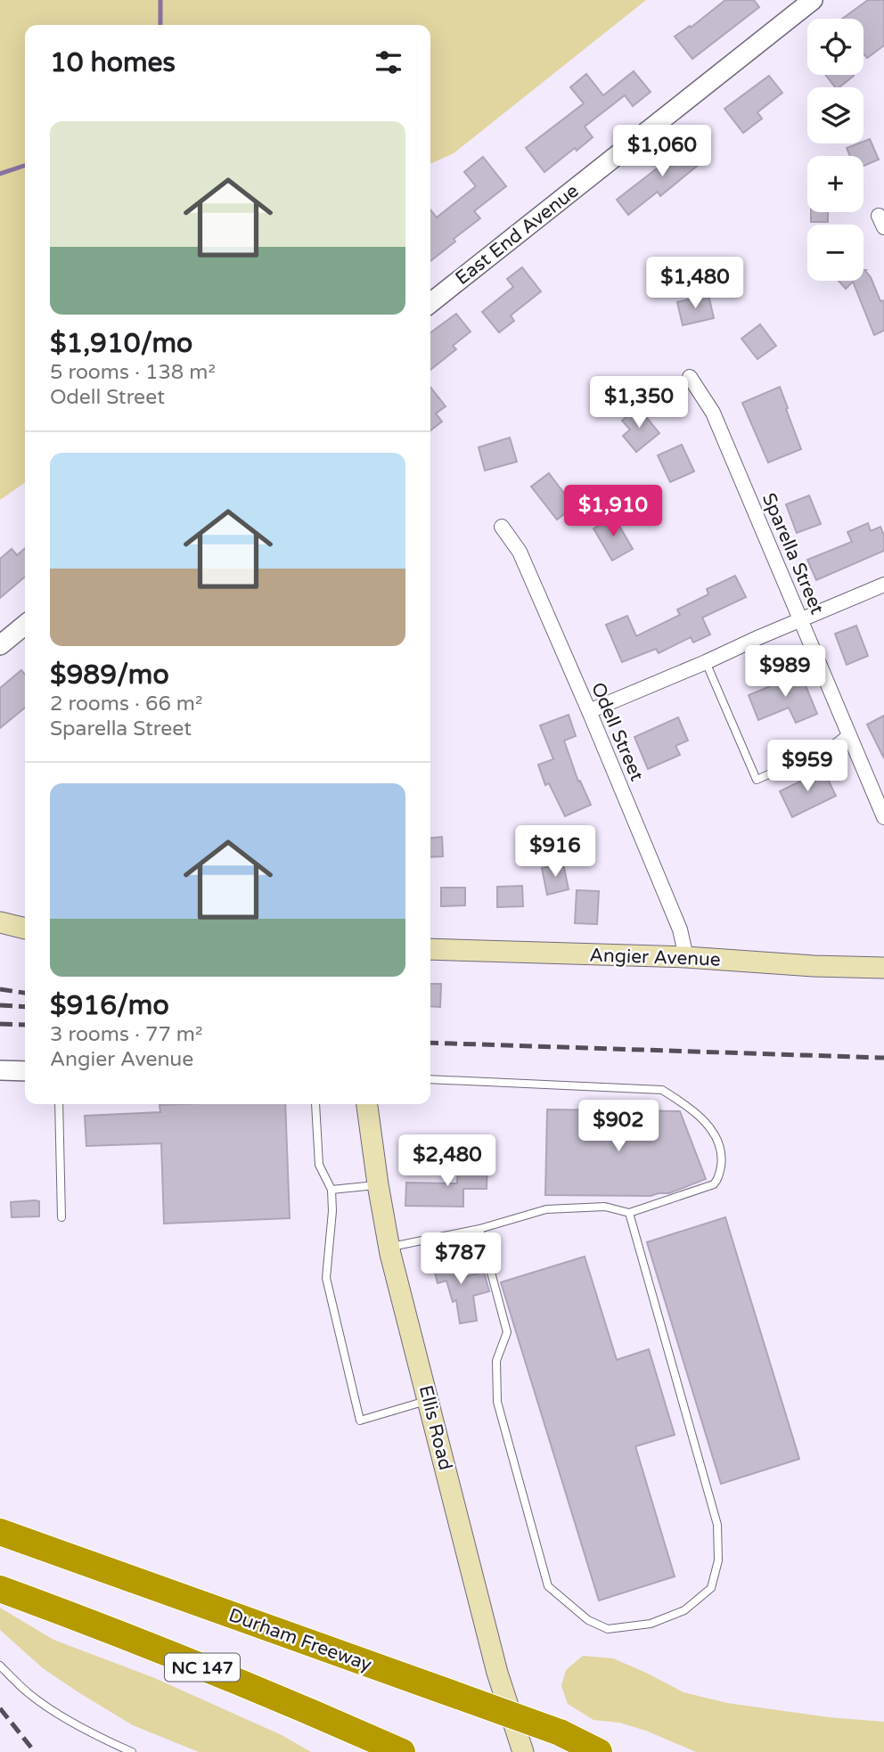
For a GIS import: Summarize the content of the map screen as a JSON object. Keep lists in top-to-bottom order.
{
  "streets": {
    "highway": ["Durham Freeway", "NC 147"],
    "main road": ["Angier Avenue", "Ellis Road"],
    "street": ["East End Avenue", "Sparella Street", "Odell Street"]
  },
  "crossings": [
    ["Odell Street", "Angier Avenue"]
  ],
  "page": {
    "map_buttons": ["+", "−"],
    "heading": "10 homes",
    "list": [
      {
        "name": "$1,910/mo",
        "note": "5 rooms · 138 m² · Odell Street"
      },
      {
        "name": "$989/mo",
        "note": "2 rooms · 66 m² · Sparella Street"
      },
      {
        "name": "$916/mo",
        "note": "3 rooms · 77 m² · Angier Avenue"
      }
    ],
    "price": [
      "$1,060",
      "$1,480",
      "$1,350",
      "$1,910",
      "$989",
      "$959",
      "$916",
      "$902",
      "$2,480",
      "$787"
    ]
  }
}
